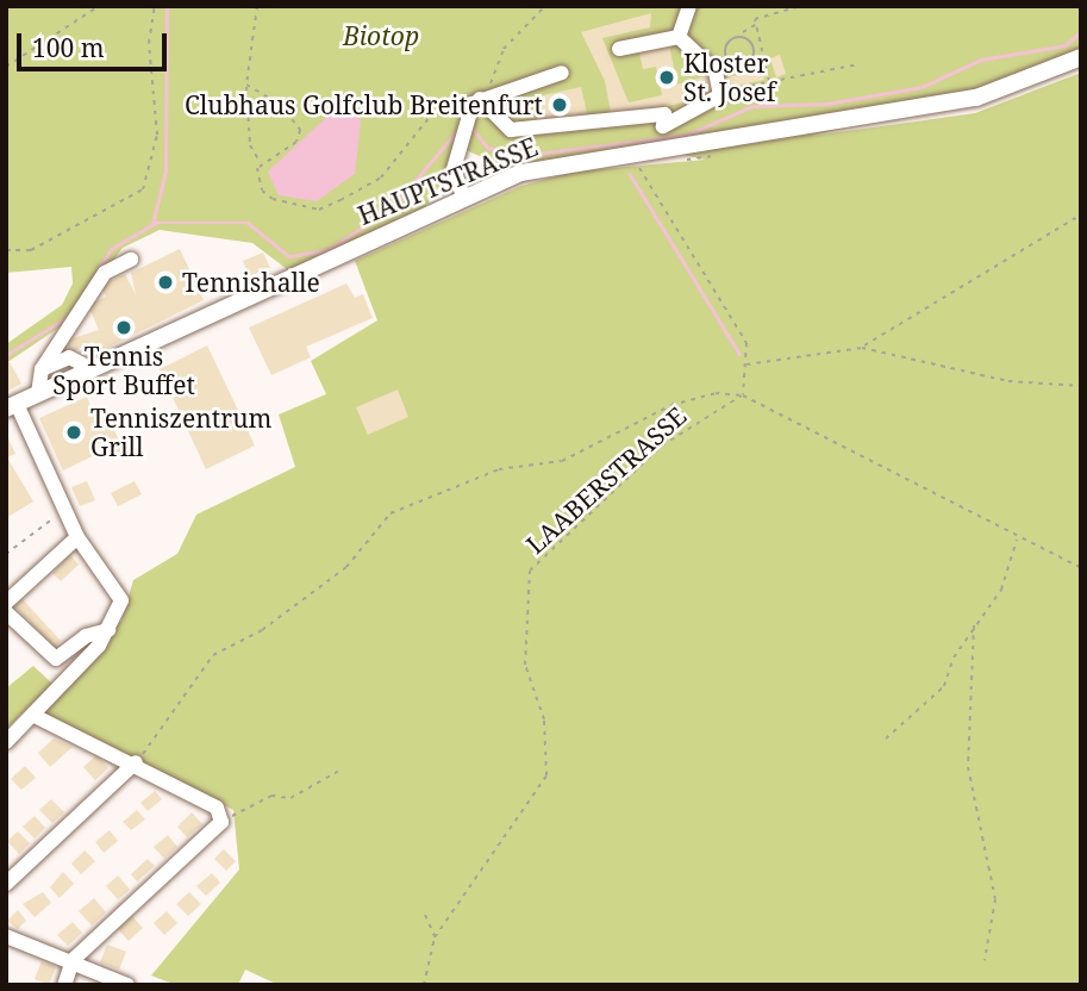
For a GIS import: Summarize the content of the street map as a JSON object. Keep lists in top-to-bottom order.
{
  "streets": {
    "main road": ["HAUPTSTRASSE"],
    "path": ["LAABERSTRASSE"]
  },
  "parks": ["Biotop"],
  "places": [
    "Kloster St. Josef",
    "Clubhaus Golfclub Breitenfurt",
    "Tennishalle",
    "Tennis Sport Buffet",
    "Tenniszentrum Grill"
  ],
  "scale_bar": "100 m"
}
